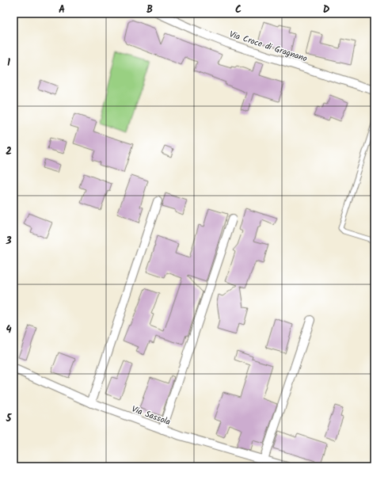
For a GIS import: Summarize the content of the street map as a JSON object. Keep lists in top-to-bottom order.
{
  "streets": {
    "street": ["Via Croce di Gragnano", "Via Sassola"]
  },
  "grid": {
    "columns": [
      "A",
      "B",
      "C",
      "D"
    ],
    "rows": [
      "1",
      "2",
      "3",
      "4",
      "5"
    ]
  }
}
